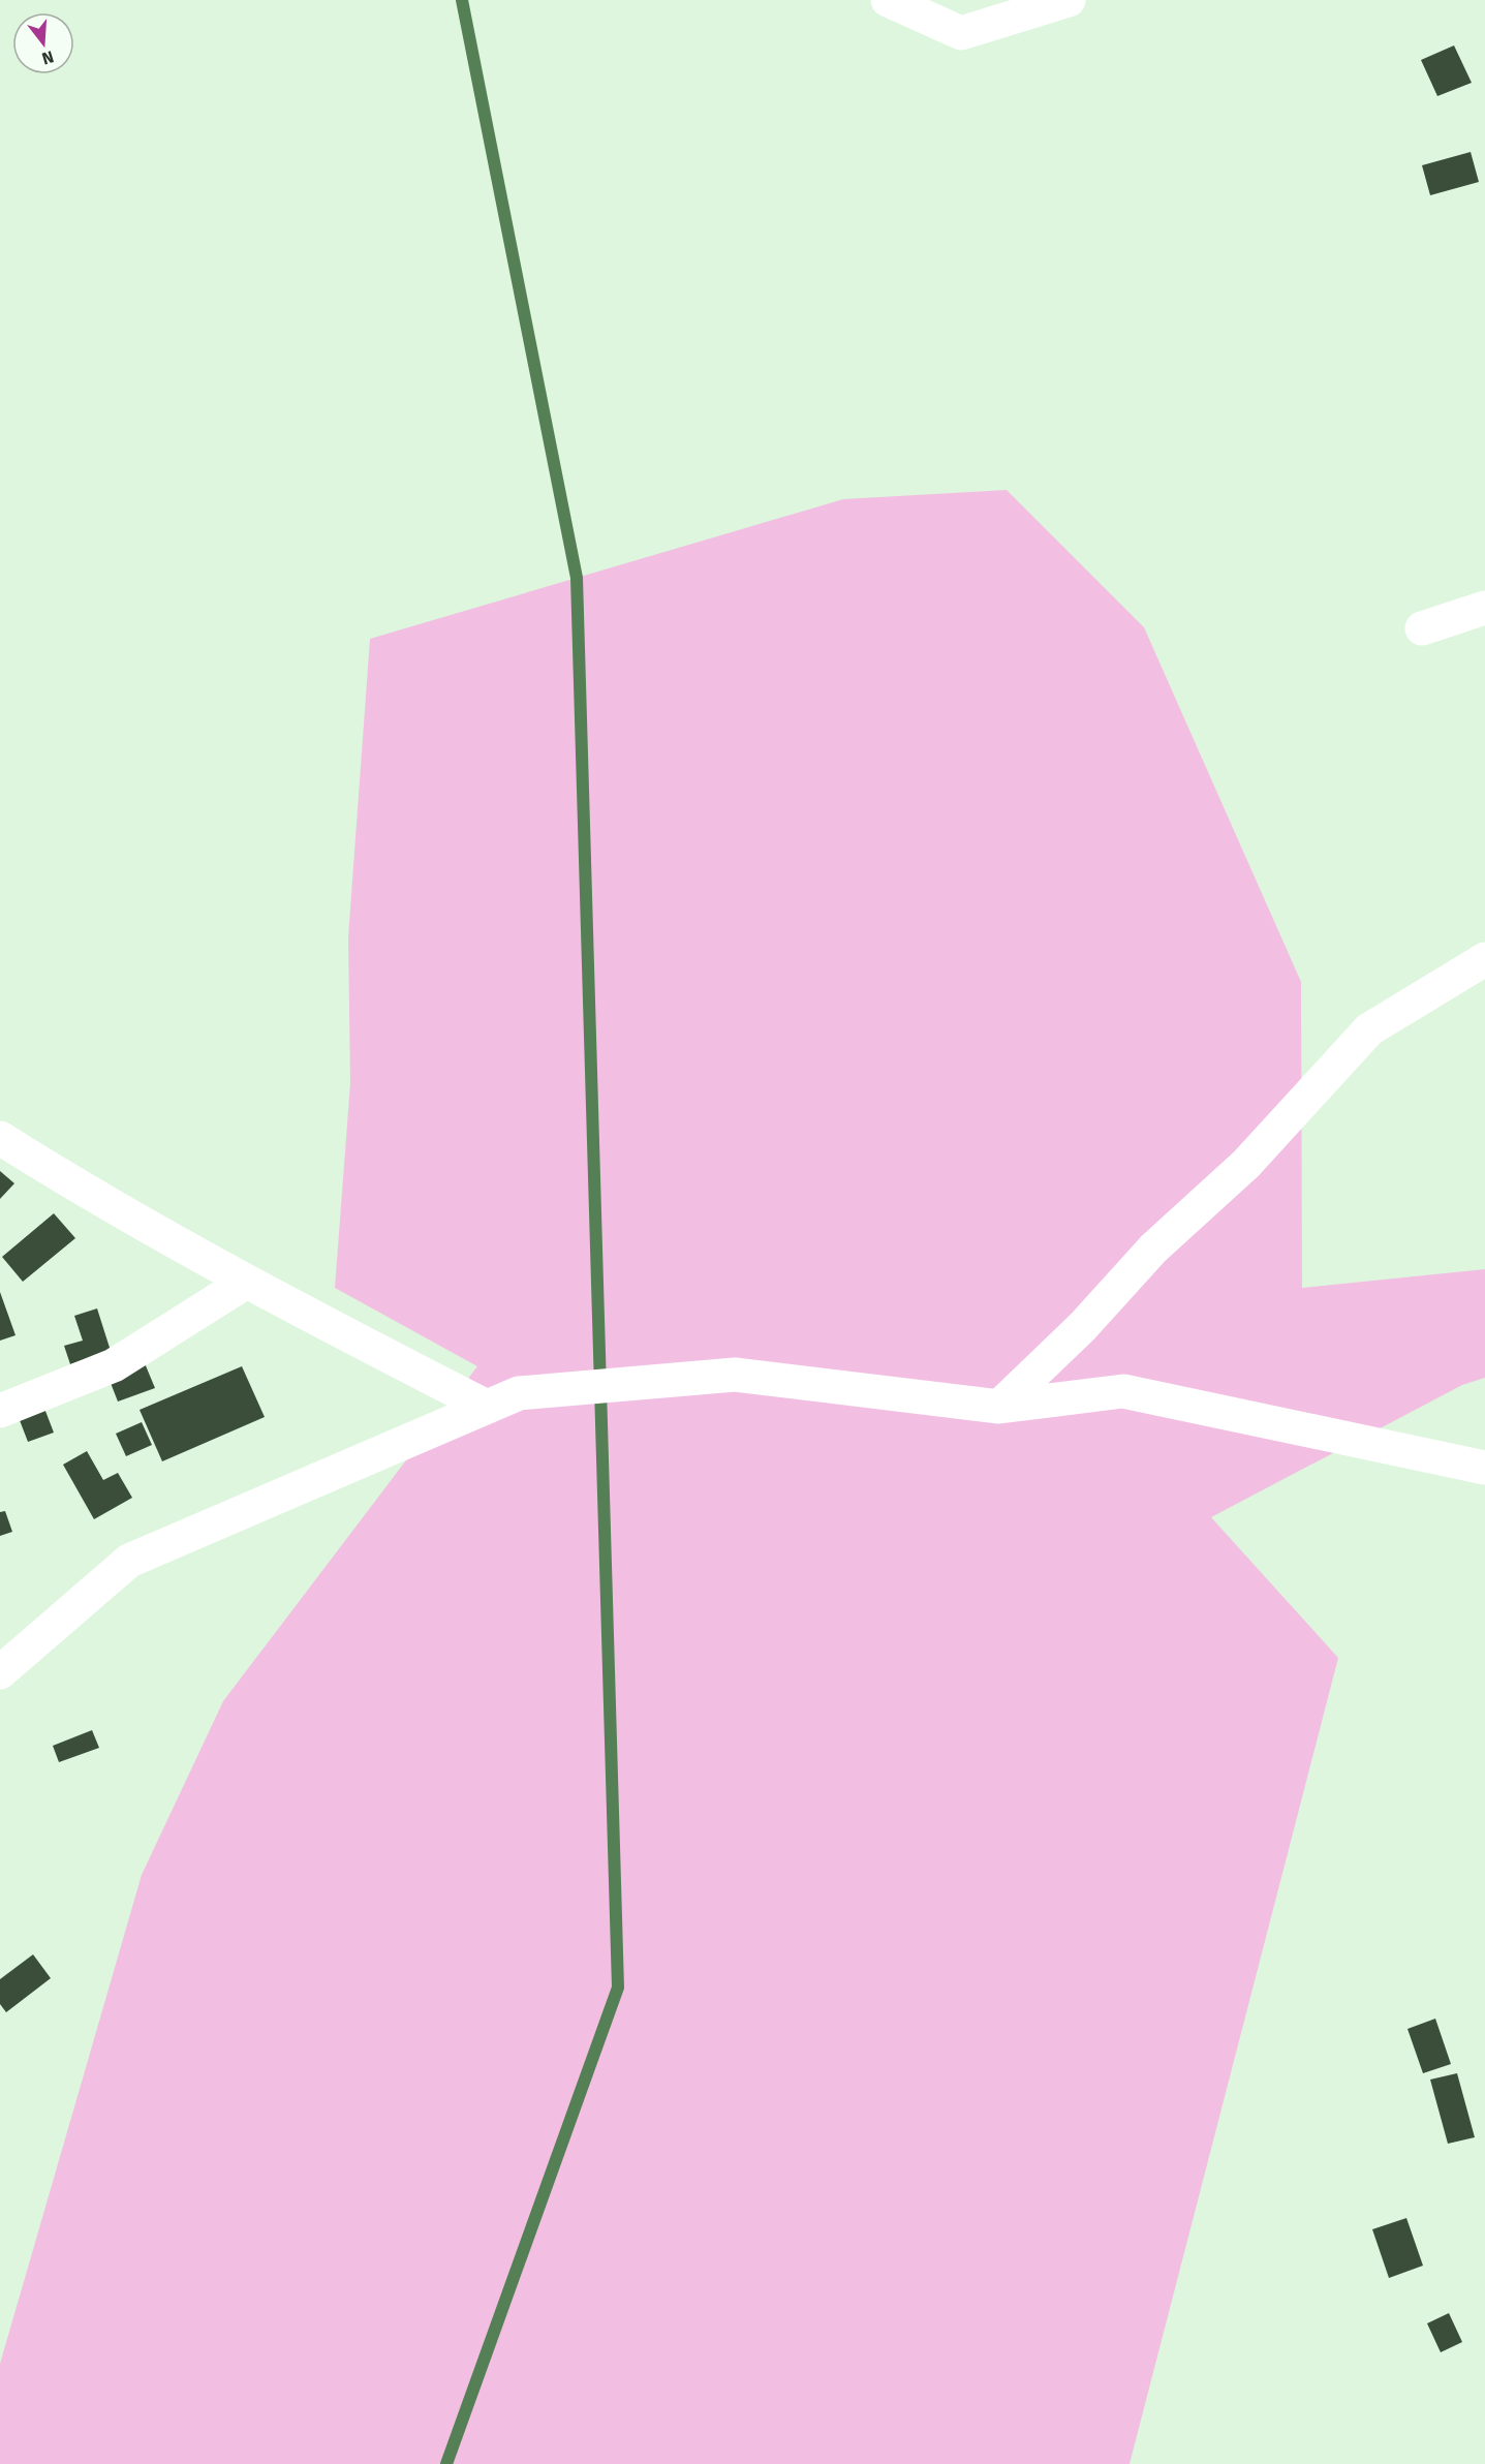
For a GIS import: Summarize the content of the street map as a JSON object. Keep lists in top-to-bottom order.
{
  "north": "bottom"
}
